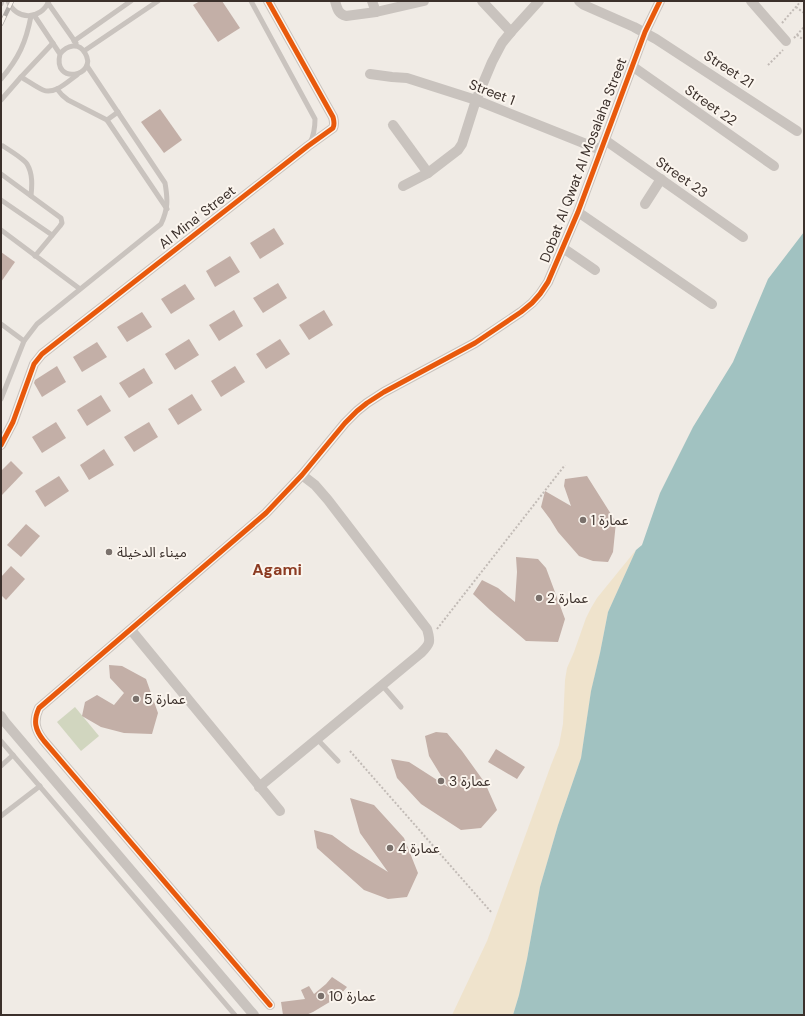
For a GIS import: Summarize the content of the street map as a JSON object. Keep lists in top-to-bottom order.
{
  "streets": {
    "street": [
      "Street 21",
      "Street 1",
      "Street 22",
      "Dobat Al Qwat Al Mosalaha Street",
      "Street 23",
      "Al Mina' Street"
    ]
  },
  "crossings": [
    ["Street 21", "Dobat Al Qwat Al Mosalaha Street"],
    ["Street 1", "Dobat Al Qwat Al Mosalaha Street"],
    ["Street 22", "Dobat Al Qwat Al Mosalaha Street"],
    ["Dobat Al Qwat Al Mosalaha Street", "Street 23"]
  ],
  "districts": ["Agami"],
  "places": [
    "عمارة 1",
    "ميناء الدخيلة",
    "عمارة 2",
    "عمارة 5",
    "عمارة 3",
    "عمارة 4",
    "عمارة 10"
  ]
}
